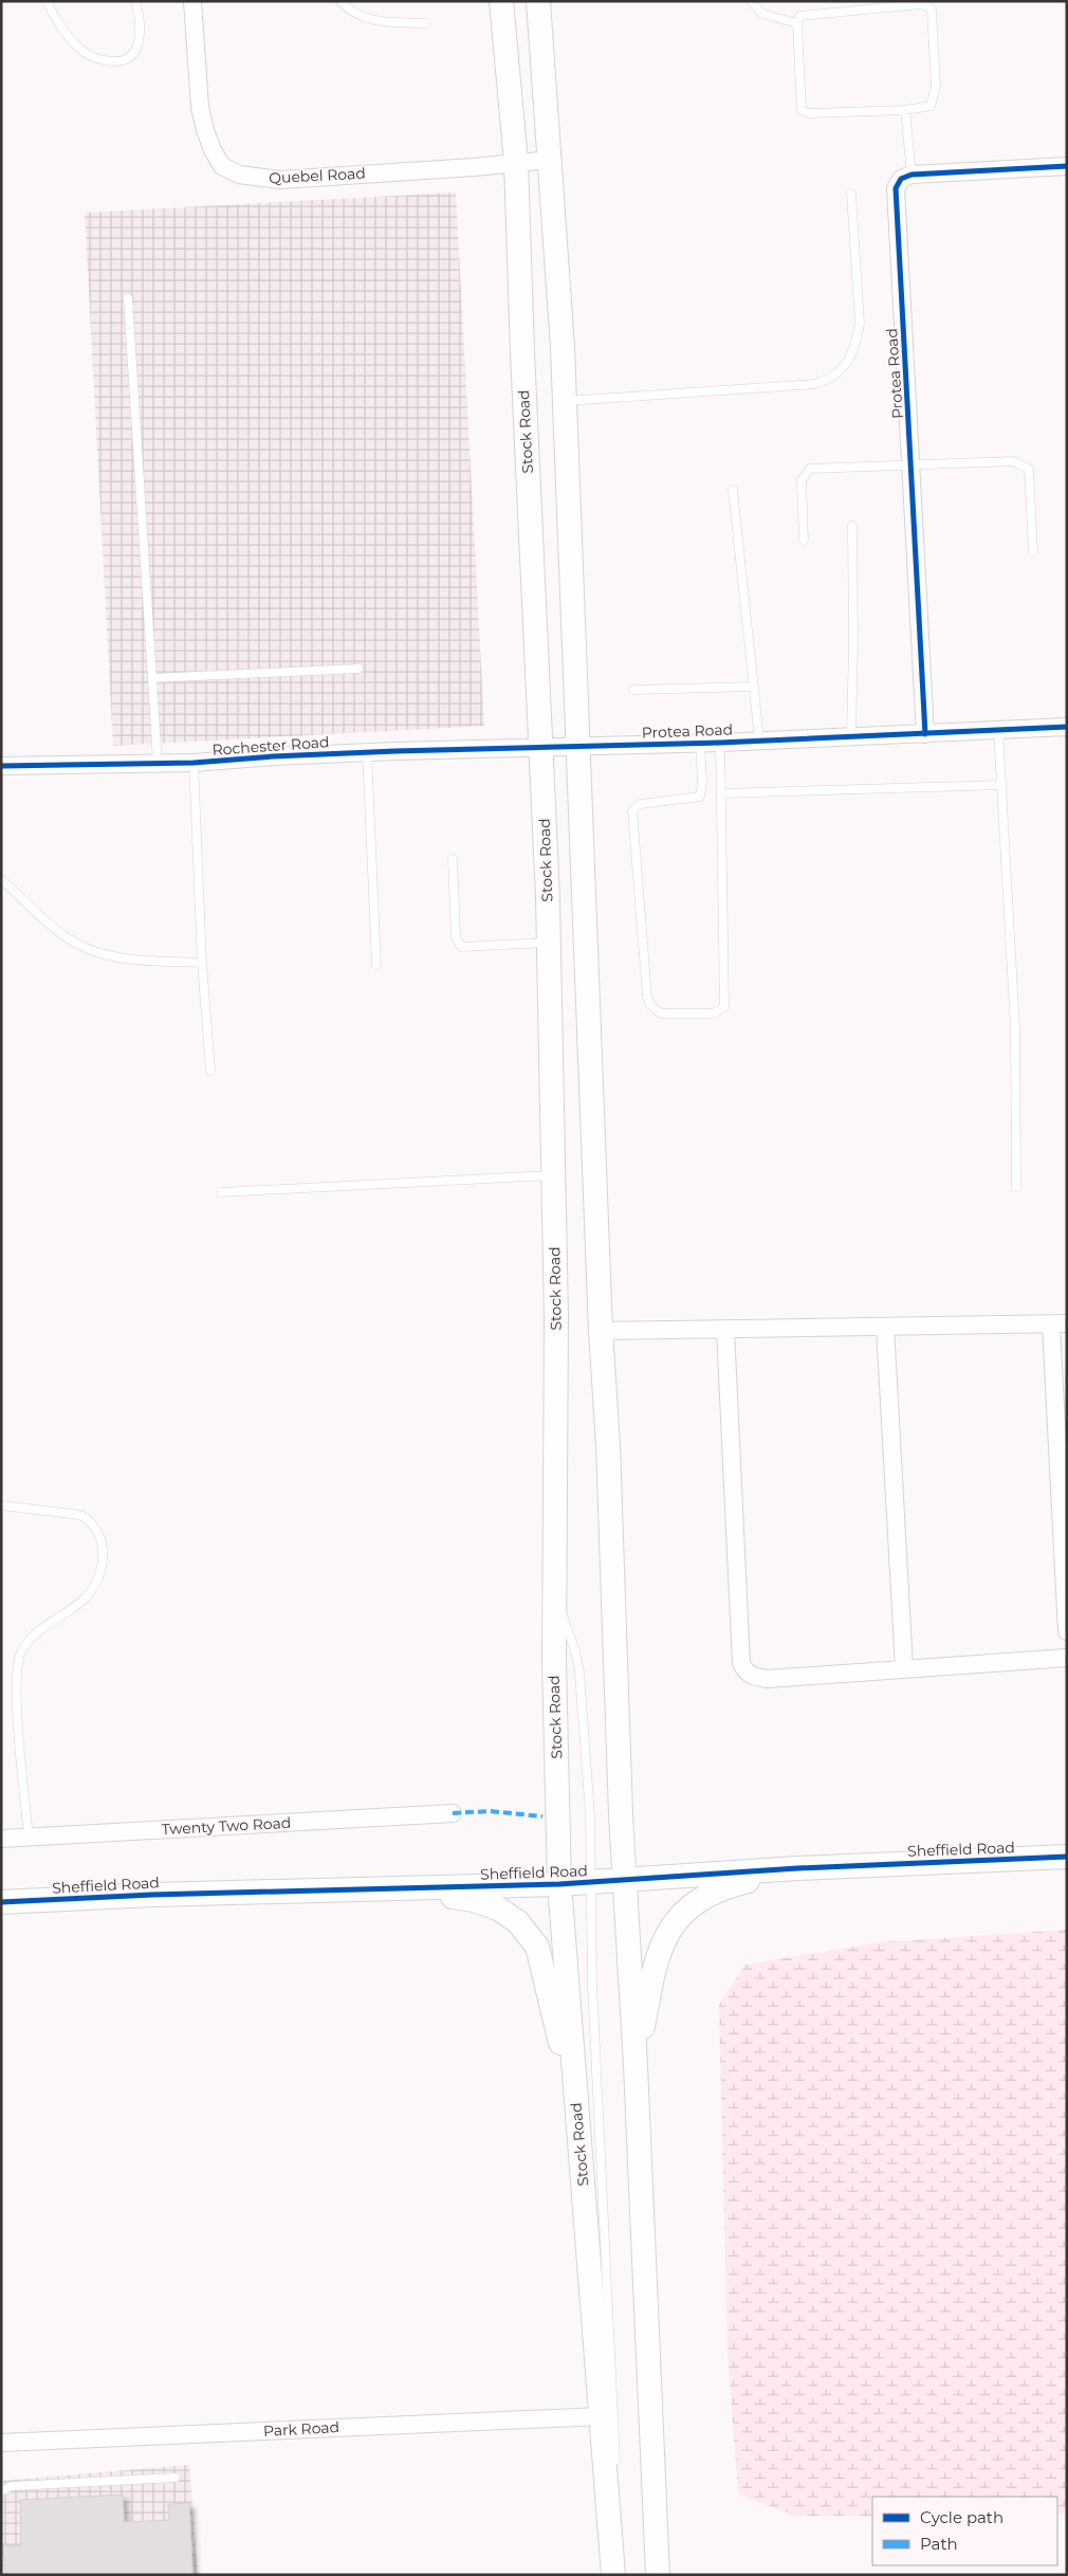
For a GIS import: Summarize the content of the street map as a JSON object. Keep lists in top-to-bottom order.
{
  "streets": {
    "main road": ["Stock Road", "Sheffield Road"],
    "street": [
      "Quebel Road",
      "Protea Road",
      "Rochester Road",
      "Twenty Two Road",
      "Park Road"
    ]
  },
  "crossings": [
    ["Quebel Road", "Stock Road"],
    ["Protea Road", "Stock Road"],
    ["Protea Road", "Rochester Road"],
    ["Stock Road", "Rochester Road"],
    ["Stock Road", "Sheffield Road"],
    ["Stock Road", "Park Road"]
  ],
  "legend": ["Cycle path", "Path"]
}
